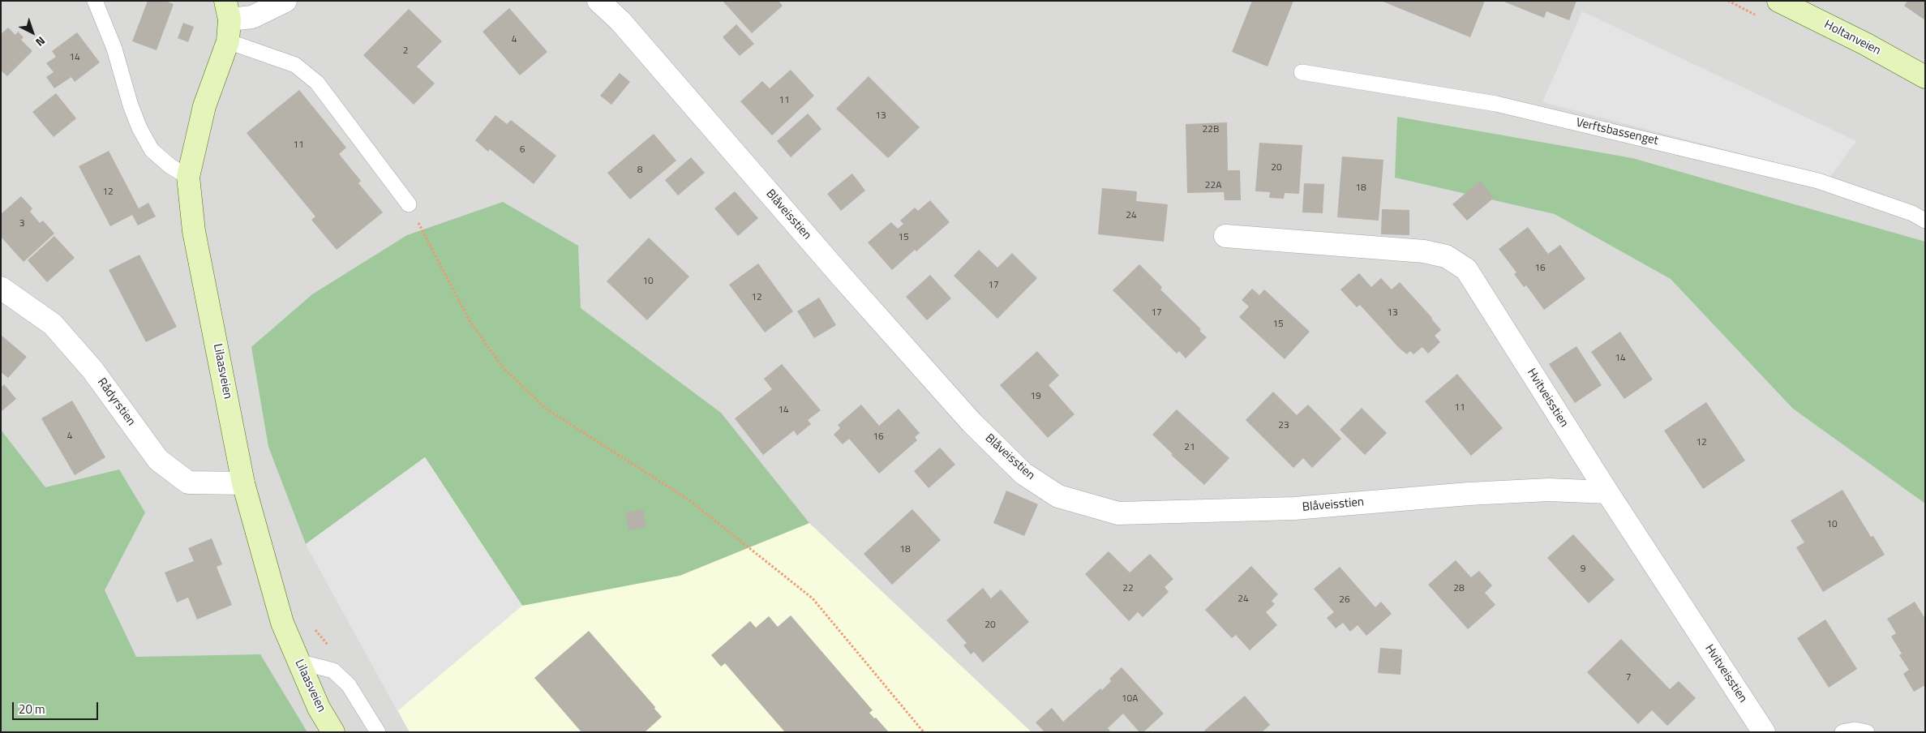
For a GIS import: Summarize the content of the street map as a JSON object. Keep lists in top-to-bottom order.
{
  "streets": {
    "street": [
      "Holtanveien",
      "Blåveisstien",
      "Lilaasveien",
      "Hvitveisstien",
      "Rådyrstien"
    ],
    "lane": ["Verftsbassenget"]
  },
  "crossings": [
    ["Blåveisstien", "Hvitveisstien"],
    ["Lilaasveien", "Rådyrstien"]
  ],
  "house_numbers": [
    "4",
    "2",
    "14",
    "11",
    "13",
    "22B",
    "11",
    "6",
    "20",
    "8",
    "22A",
    "18",
    "12",
    "24",
    "3",
    "15",
    "16",
    "10",
    "17",
    "12",
    "17",
    "13",
    "15",
    "14",
    "19",
    "11",
    "14",
    "23",
    "4",
    "16",
    "12",
    "21",
    "10",
    "18",
    "9",
    "22",
    "28",
    "24",
    "26",
    "20",
    "7",
    "10A"
  ],
  "scale_bar": "20 m",
  "north": "bottom right"
}
